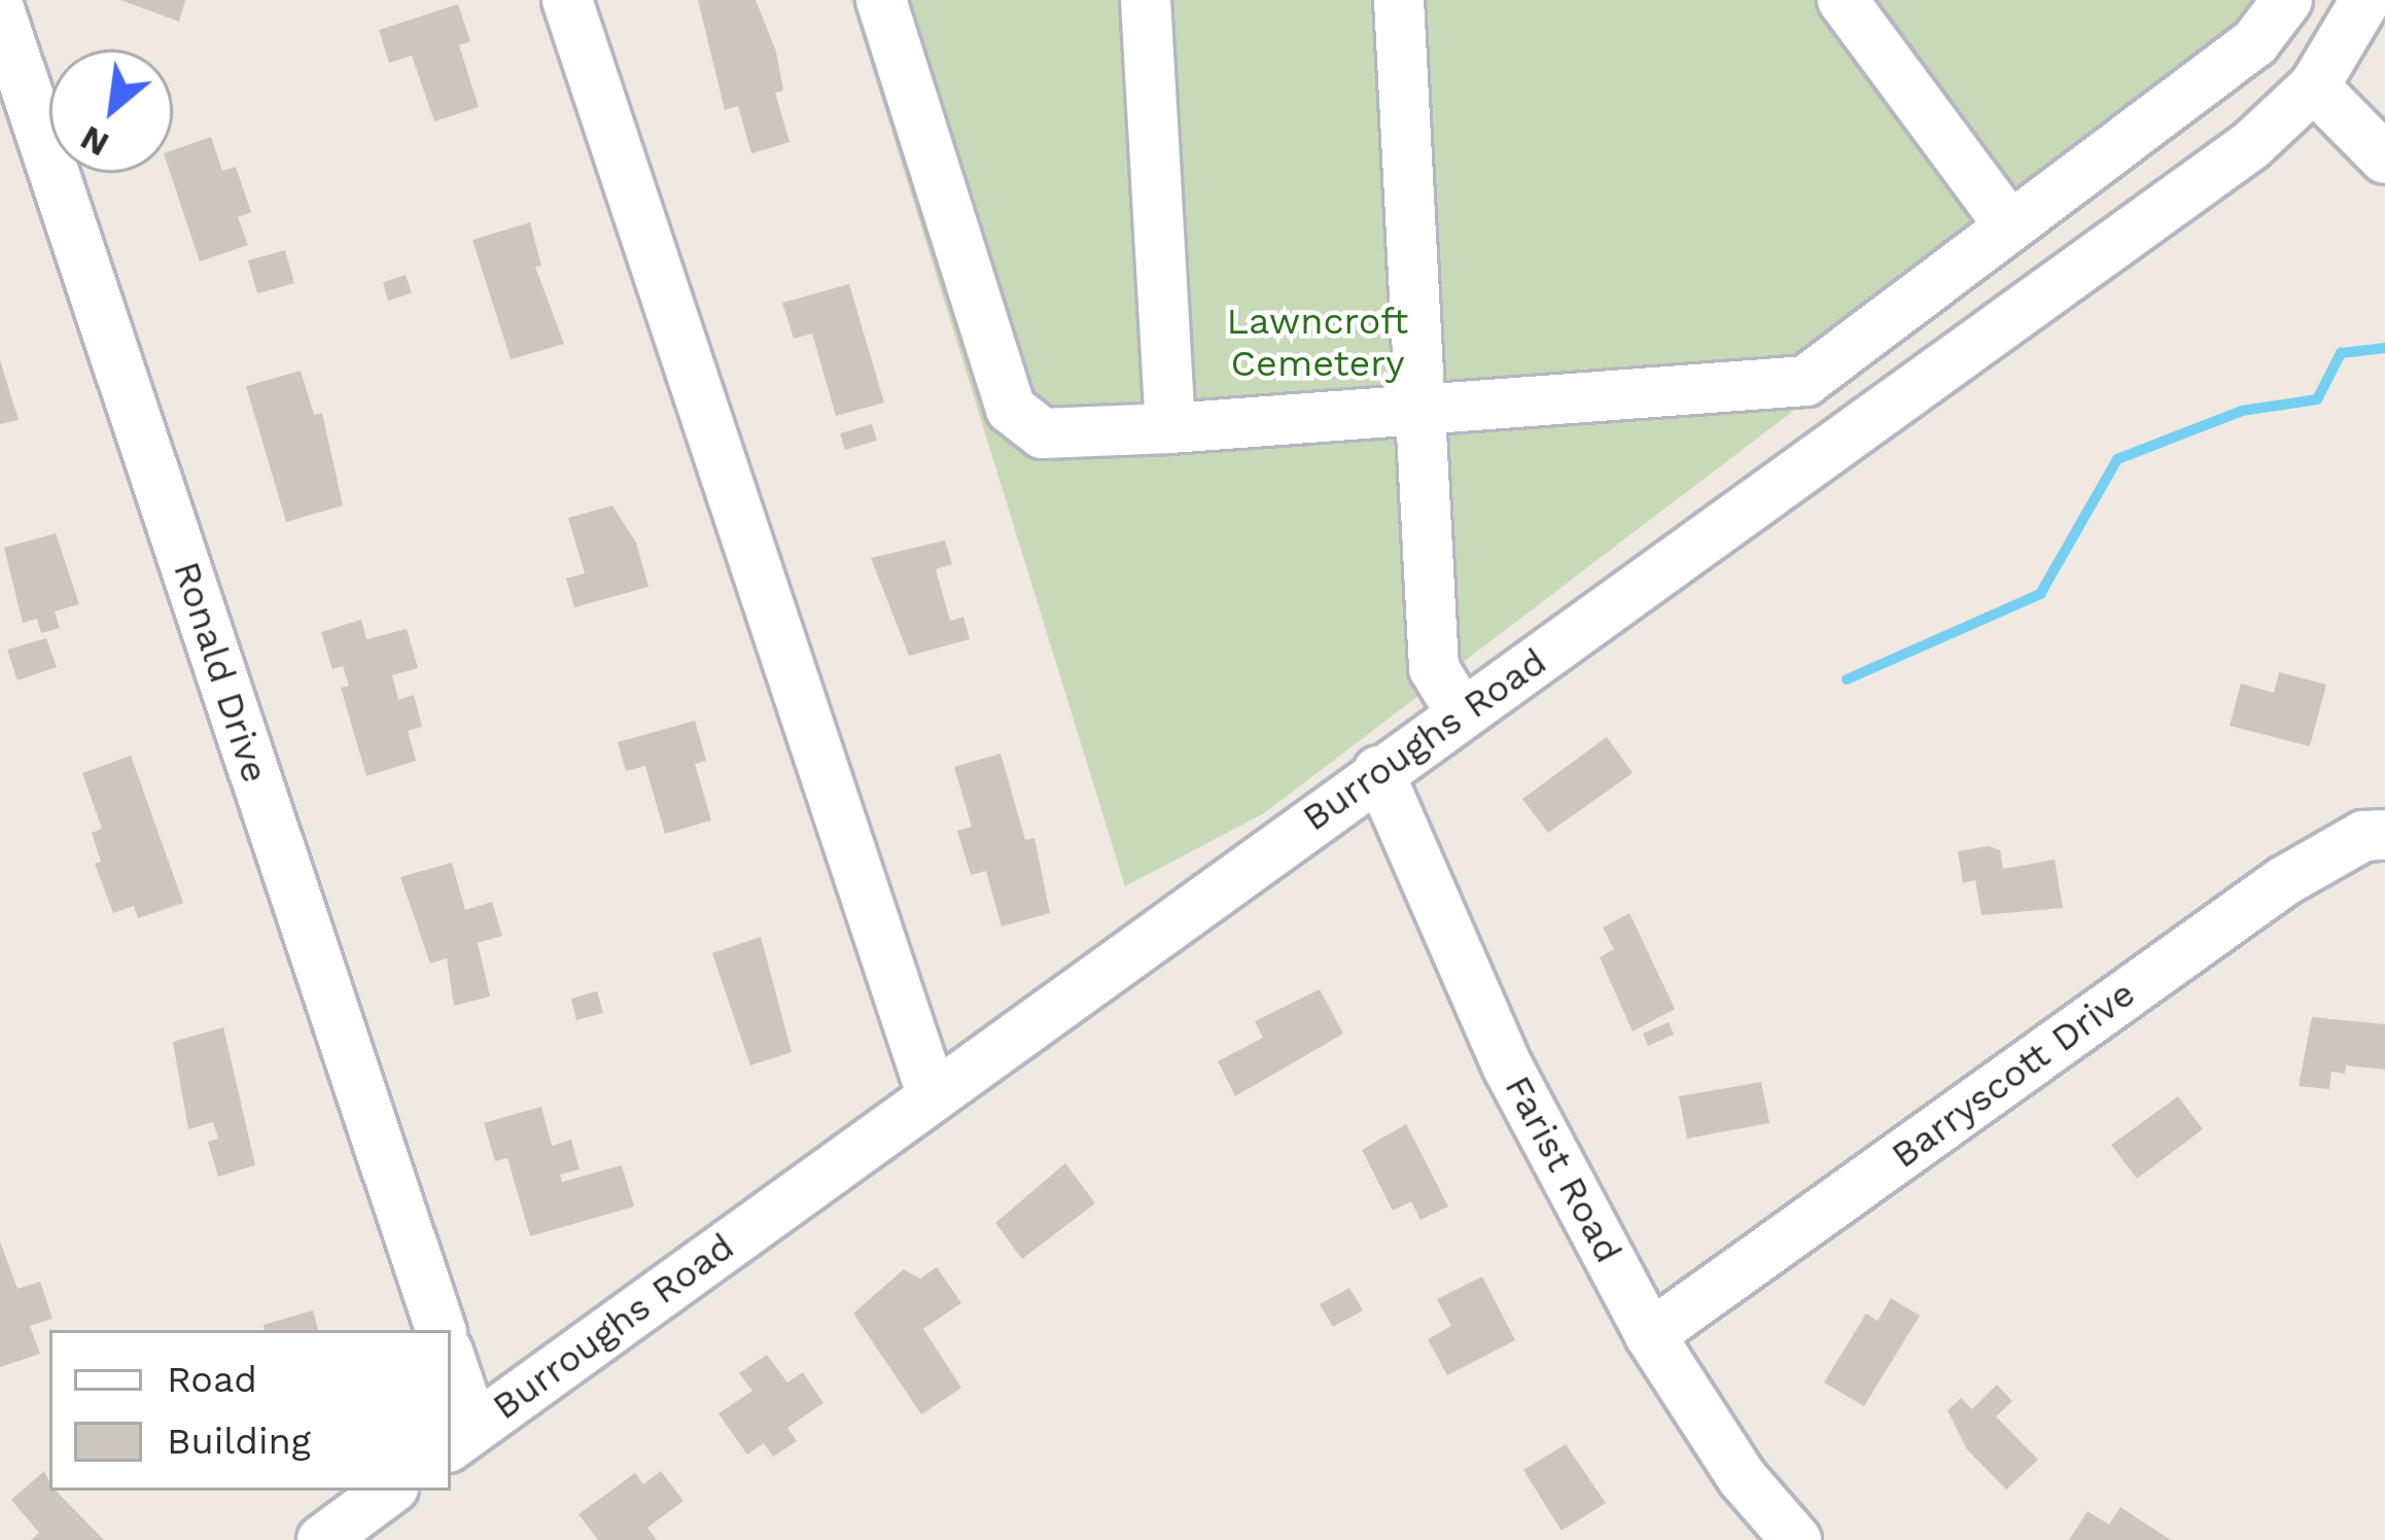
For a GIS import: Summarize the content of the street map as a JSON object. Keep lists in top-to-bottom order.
{
  "streets": {
    "street": [
      "Ronald Drive",
      "Burroughs Road",
      "Barryscott Drive",
      "Farist Road"
    ]
  },
  "crossings": [
    ["Burroughs Road", "Farist Road"],
    ["Barryscott Drive", "Farist Road"]
  ],
  "parks": ["Lawncroft Cemetery"],
  "legend": ["Road", "Building"],
  "north": "bottom left"
}
